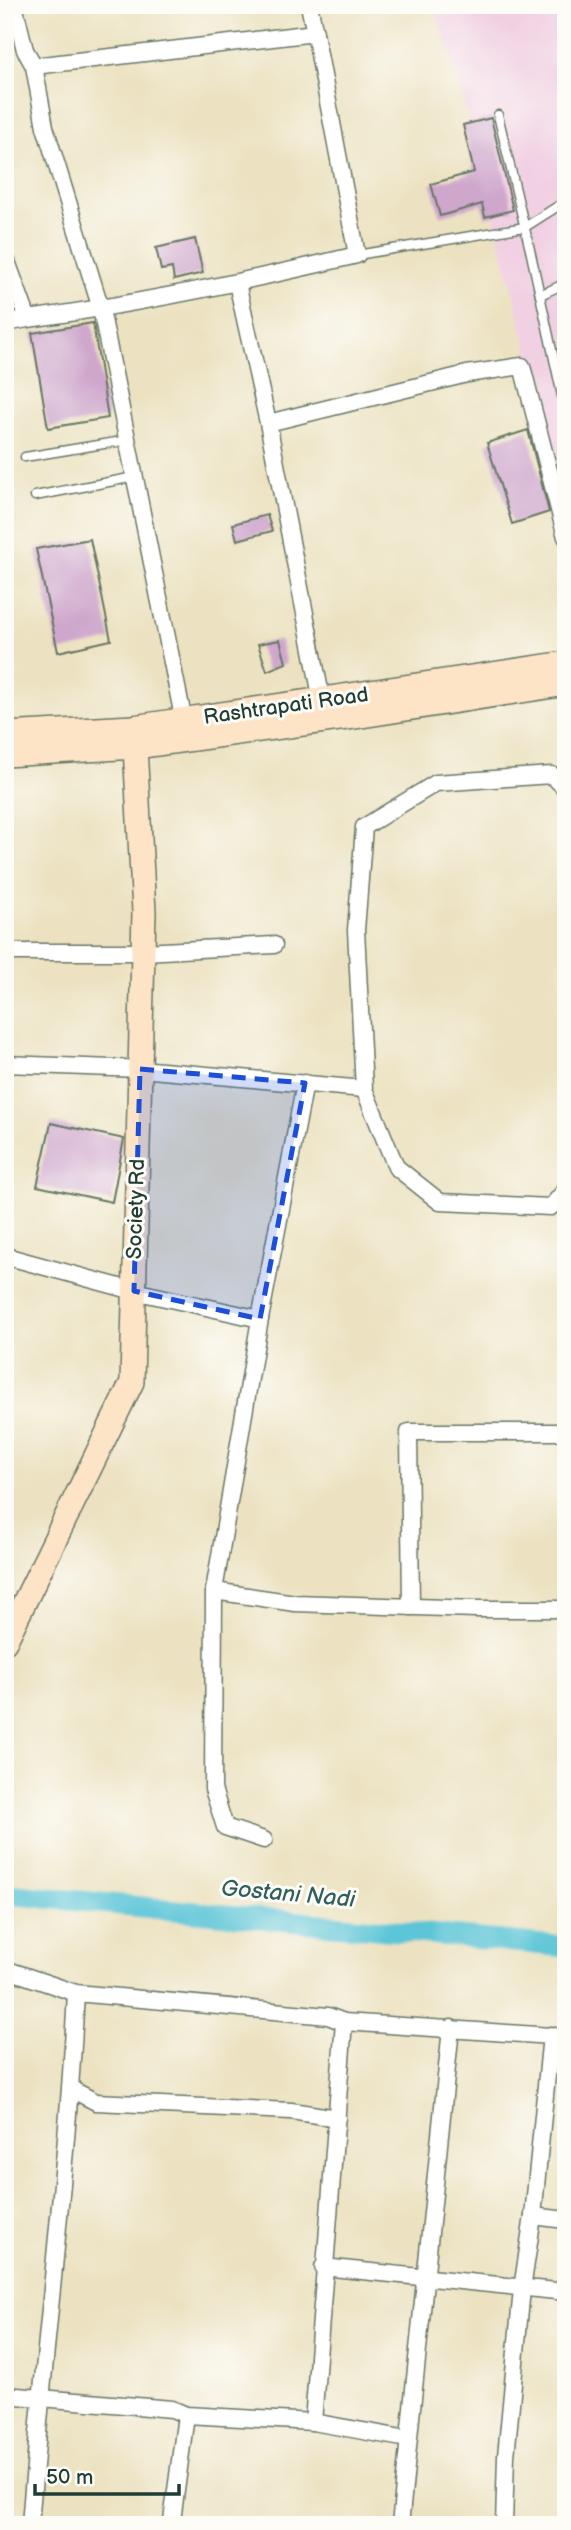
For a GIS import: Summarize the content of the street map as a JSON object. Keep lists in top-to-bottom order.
{
  "streets": {
    "street": ["Rashtrapati Road", "Society Rd"]
  },
  "crossings": [
    ["Rashtrapati Road", "Society Rd"]
  ],
  "water": ["Gostani Nadi"],
  "scale_bar": "50 m"
}
